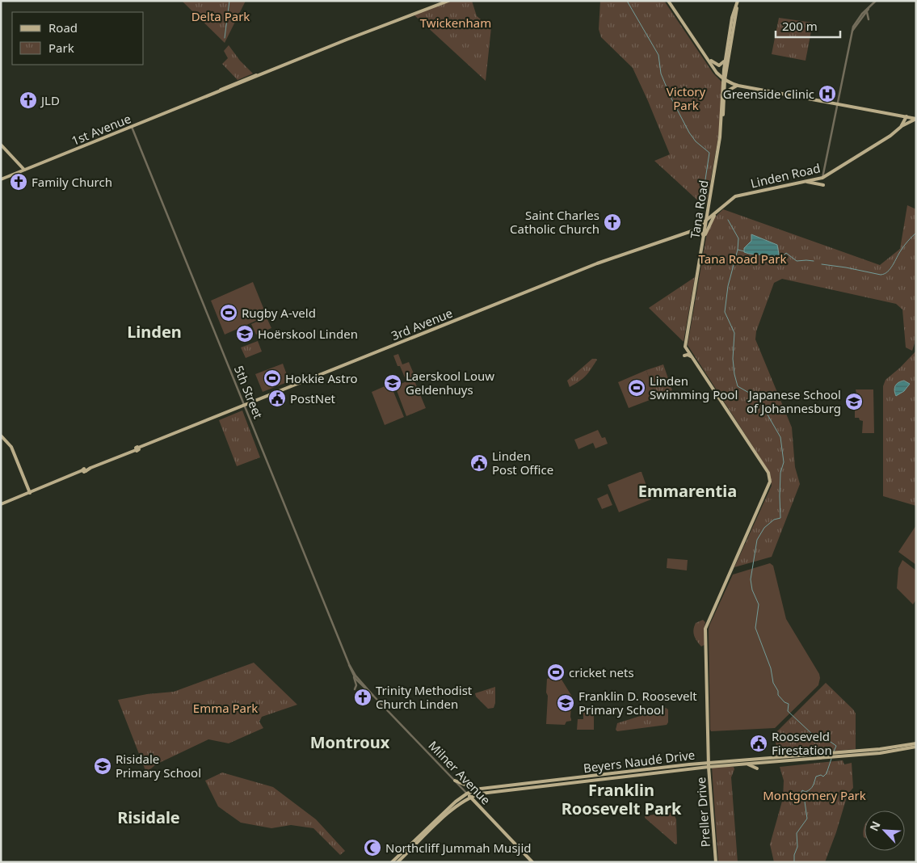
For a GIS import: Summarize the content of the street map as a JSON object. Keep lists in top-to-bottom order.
{
  "streets": {
    "main road": [
      "1st Avenue",
      "Linden Road",
      "Tana Road",
      "3rd Avenue",
      "Beyers Naudé Drive",
      "Milner Avenue",
      "Preller Drive"
    ],
    "street": ["5th Street"]
  },
  "crossings": [
    ["1st Avenue", "5th Street"],
    ["Linden Road", "Tana Road"],
    ["Linden Road", "3rd Avenue"],
    ["Tana Road", "3rd Avenue"],
    ["Tana Road", "Preller Drive"],
    ["3rd Avenue", "5th Street"],
    ["5th Street", "Milner Avenue"],
    ["Beyers Naudé Drive", "Milner Avenue"],
    ["Beyers Naudé Drive", "Preller Drive"]
  ],
  "districts": [
    "Linden",
    "Emmarentia",
    "Montroux",
    "Franklin Roosevelt Park",
    "Risidale"
  ],
  "parks": [
    "Delta Park",
    "Twickenham",
    "Victory Park",
    "Tana Road Park",
    "Emma Park",
    "Montgomery Park"
  ],
  "places": {
    "hospital": ["Greenside Clinic"],
    "church": [
      "JLD",
      "Family Church",
      "Saint Charles Catholic Church",
      "Trinity Methodist Church Linden"
    ],
    "sports": [
      "Rugby A-veld",
      "Hokkie Astro",
      "Linden Swimming Pool",
      "cricket nets"
    ],
    "school or university": [
      "Hoërskool Linden",
      "Laerskool Louw Geldenhuys",
      "Japanese School of Johannesburg",
      "Franklin D. Roosevelt Primary School",
      "Risidale Primary School"
    ],
    "public building": ["PostNet", "Linden Post Office", "Rooseveld Firestation"],
    "mosque": ["Northcliff Jummah Musjid"]
  },
  "legend": ["Road", "Park"],
  "scale_bar": "200 m",
  "north": "top left"
}
